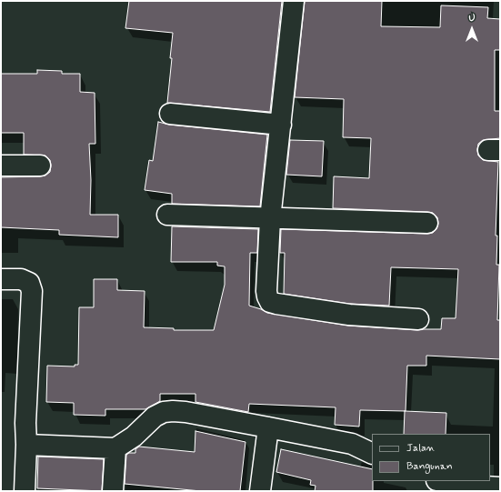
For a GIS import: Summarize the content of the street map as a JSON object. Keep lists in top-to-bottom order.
{
  "legend": ["Jalan", "Bangunan"],
  "north": "top"
}
